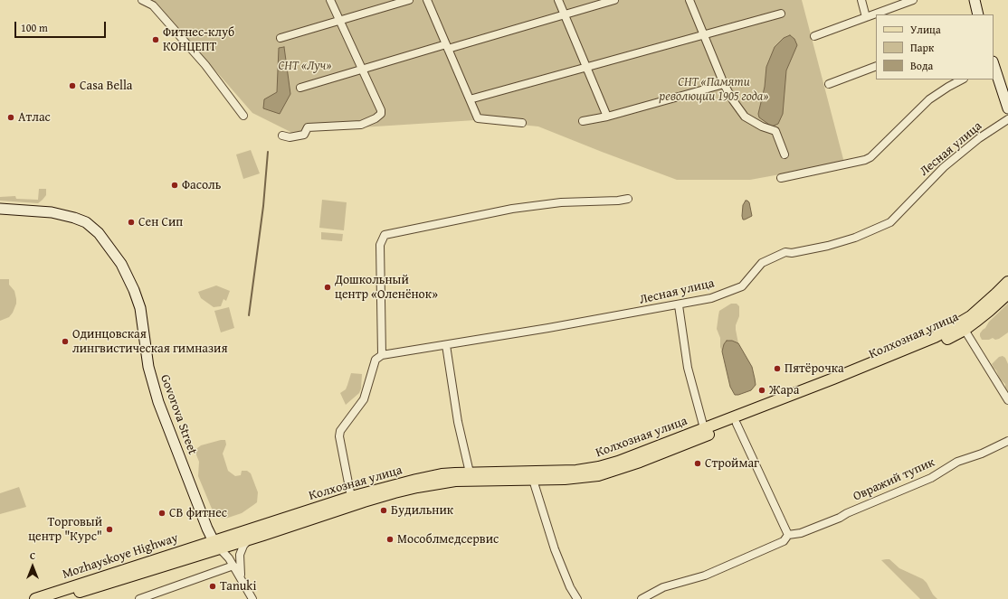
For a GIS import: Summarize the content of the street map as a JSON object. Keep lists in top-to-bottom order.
{
  "streets": {
    "main road": ["Колхозная улица", "Govorova Street", "Mozhayskoye Highway"],
    "street": ["Лесная улица", "Овражий тупик"]
  },
  "crossings": [
    ["Колхозная улица", "Govorova Street"],
    ["Колхозная улица", "Mozhayskoye Highway"],
    ["Govorova Street", "Mozhayskoye Highway"]
  ],
  "parks": ["СНТ «Луч»", "СНТ «Памяти революции 1905 года»"],
  "places": [
    "Фитнес-клуб КОНЦЕПТ",
    "Casa Bella",
    "Атлас",
    "Фасоль",
    "Сен Сип",
    "Дошкольный центр «Оленёнок»",
    "Одинцовская лингвистическая гимназия",
    "Пятёрочка",
    "Жара",
    "Строймаг",
    "Будильник",
    "СВ фитнес",
    "Торговый центр \"Курс\"",
    "Мособлмедсервис",
    "Tanuki"
  ],
  "legend": ["Улица", "Парк", "Вода"],
  "scale_bar": "100 m",
  "north": "top"
}
